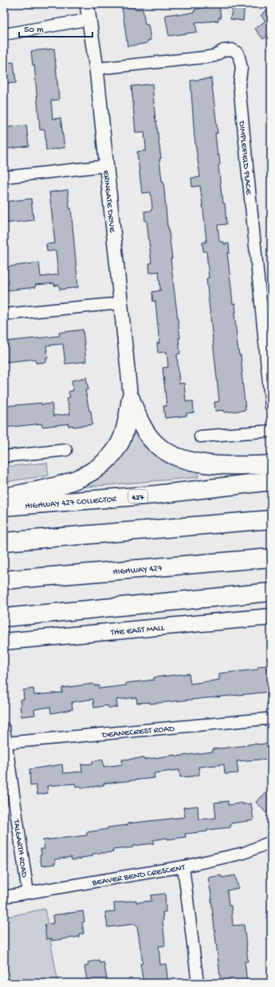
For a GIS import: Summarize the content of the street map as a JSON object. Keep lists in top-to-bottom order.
{
  "streets": {
    "highway": ["427", "HIGHWAY 427 COLLECTOR", "HIGHWAY 427"],
    "main road": ["THE EAST MALL"],
    "street": [
      "DIMPLEFIELD PLACE",
      "ERINGATE DRIVE",
      "DEANECREST ROAD",
      "TALGARTH ROAD",
      "BEAVER BEND CRESCENT"
    ]
  },
  "crossings": [
    ["DIMPLEFIELD PLACE", "ERINGATE DRIVE"],
    ["DEANECREST ROAD", "TALGARTH ROAD"],
    ["TALGARTH ROAD", "BEAVER BEND CRESCENT"]
  ],
  "scale_bar": "50 m"
}
